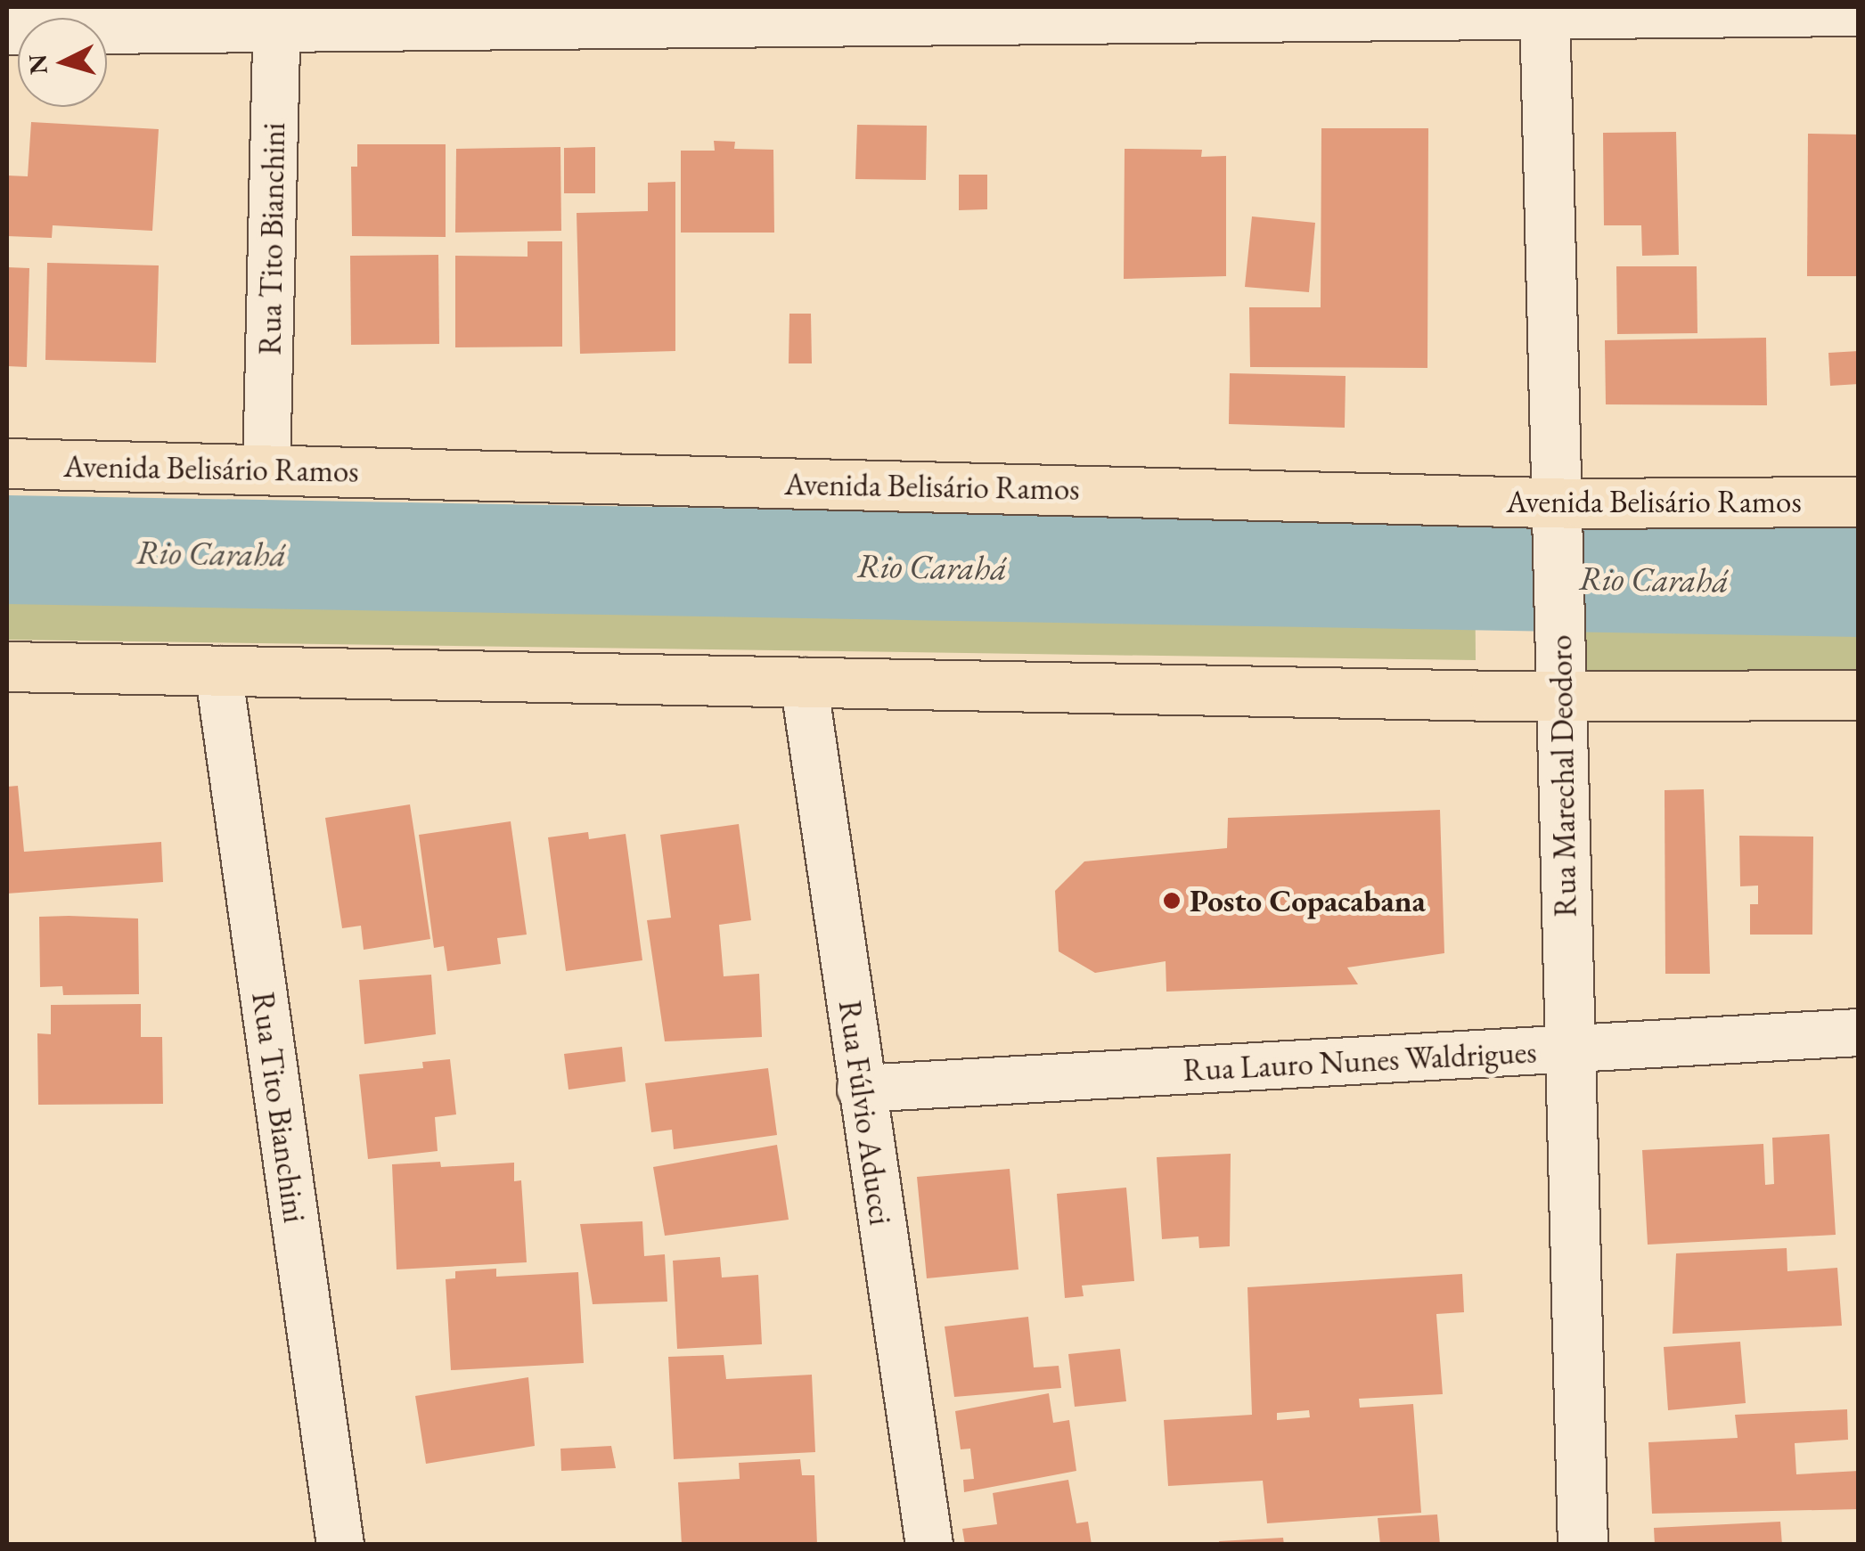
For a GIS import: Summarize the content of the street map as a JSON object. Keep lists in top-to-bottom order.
{
  "streets": {
    "main road": ["Avenida Belisário Ramos"],
    "street": [
      "Rua Tito Bianchini",
      "Rua Marechal Deodoro",
      "Rua Lauro Nunes Waldrigues",
      "Rua Fúlvio Aducci"
    ]
  },
  "crossings": [
    ["Rua Tito Bianchini", "Avenida Belisário Ramos"],
    ["Avenida Belisário Ramos", "Rua Marechal Deodoro"],
    ["Rua Marechal Deodoro", "Rua Lauro Nunes Waldrigues"],
    ["Rua Lauro Nunes Waldrigues", "Rua Fúlvio Aducci"]
  ],
  "water": ["Rio Carahá"],
  "places": ["Posto Copacabana"],
  "north": "left"
}
